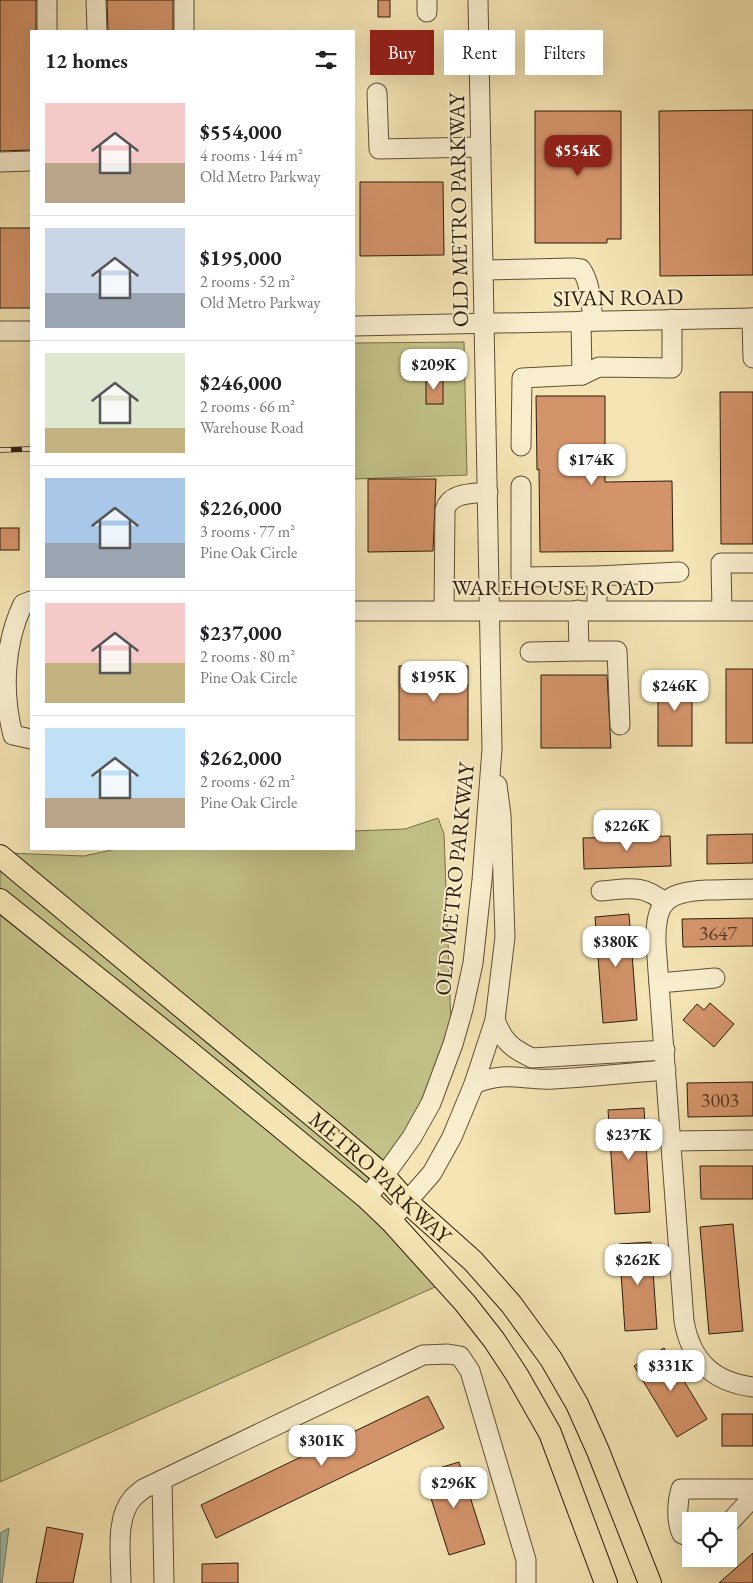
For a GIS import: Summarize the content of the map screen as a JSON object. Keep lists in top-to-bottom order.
{
  "streets": {
    "main road": ["METRO PARKWAY"],
    "street": ["OLD METRO PARKWAY", "SIVAN ROAD", "WAREHOUSE ROAD"]
  },
  "crossings": [
    ["OLD METRO PARKWAY", "SIVAN ROAD"],
    ["OLD METRO PARKWAY", "WAREHOUSE ROAD"],
    ["OLD METRO PARKWAY", "METRO PARKWAY"]
  ],
  "house_numbers": ["3647", "3003"],
  "page": {
    "chip": ["Buy", "Rent", "Filters"],
    "heading": "12 homes",
    "list": [
      {
        "name": "$554,000",
        "note": "4 rooms · 144 m² · Old Metro Parkway"
      },
      {
        "name": "$195,000",
        "note": "2 rooms · 52 m² · Old Metro Parkway"
      },
      {
        "name": "$246,000",
        "note": "2 rooms · 66 m² · Warehouse Road"
      },
      {
        "name": "$226,000",
        "note": "3 rooms · 77 m² · Pine Oak Circle"
      },
      {
        "name": "$237,000",
        "note": "2 rooms · 80 m² · Pine Oak Circle"
      },
      {
        "name": "$262,000",
        "note": "2 rooms · 62 m² · Pine Oak Circle"
      }
    ],
    "price": [
      "$554K",
      "$209K",
      "$174K",
      "$195K",
      "$246K",
      "$226K",
      "$380K",
      "$237K",
      "$262K",
      "$331K",
      "$301K",
      "$296K"
    ]
  }
}
